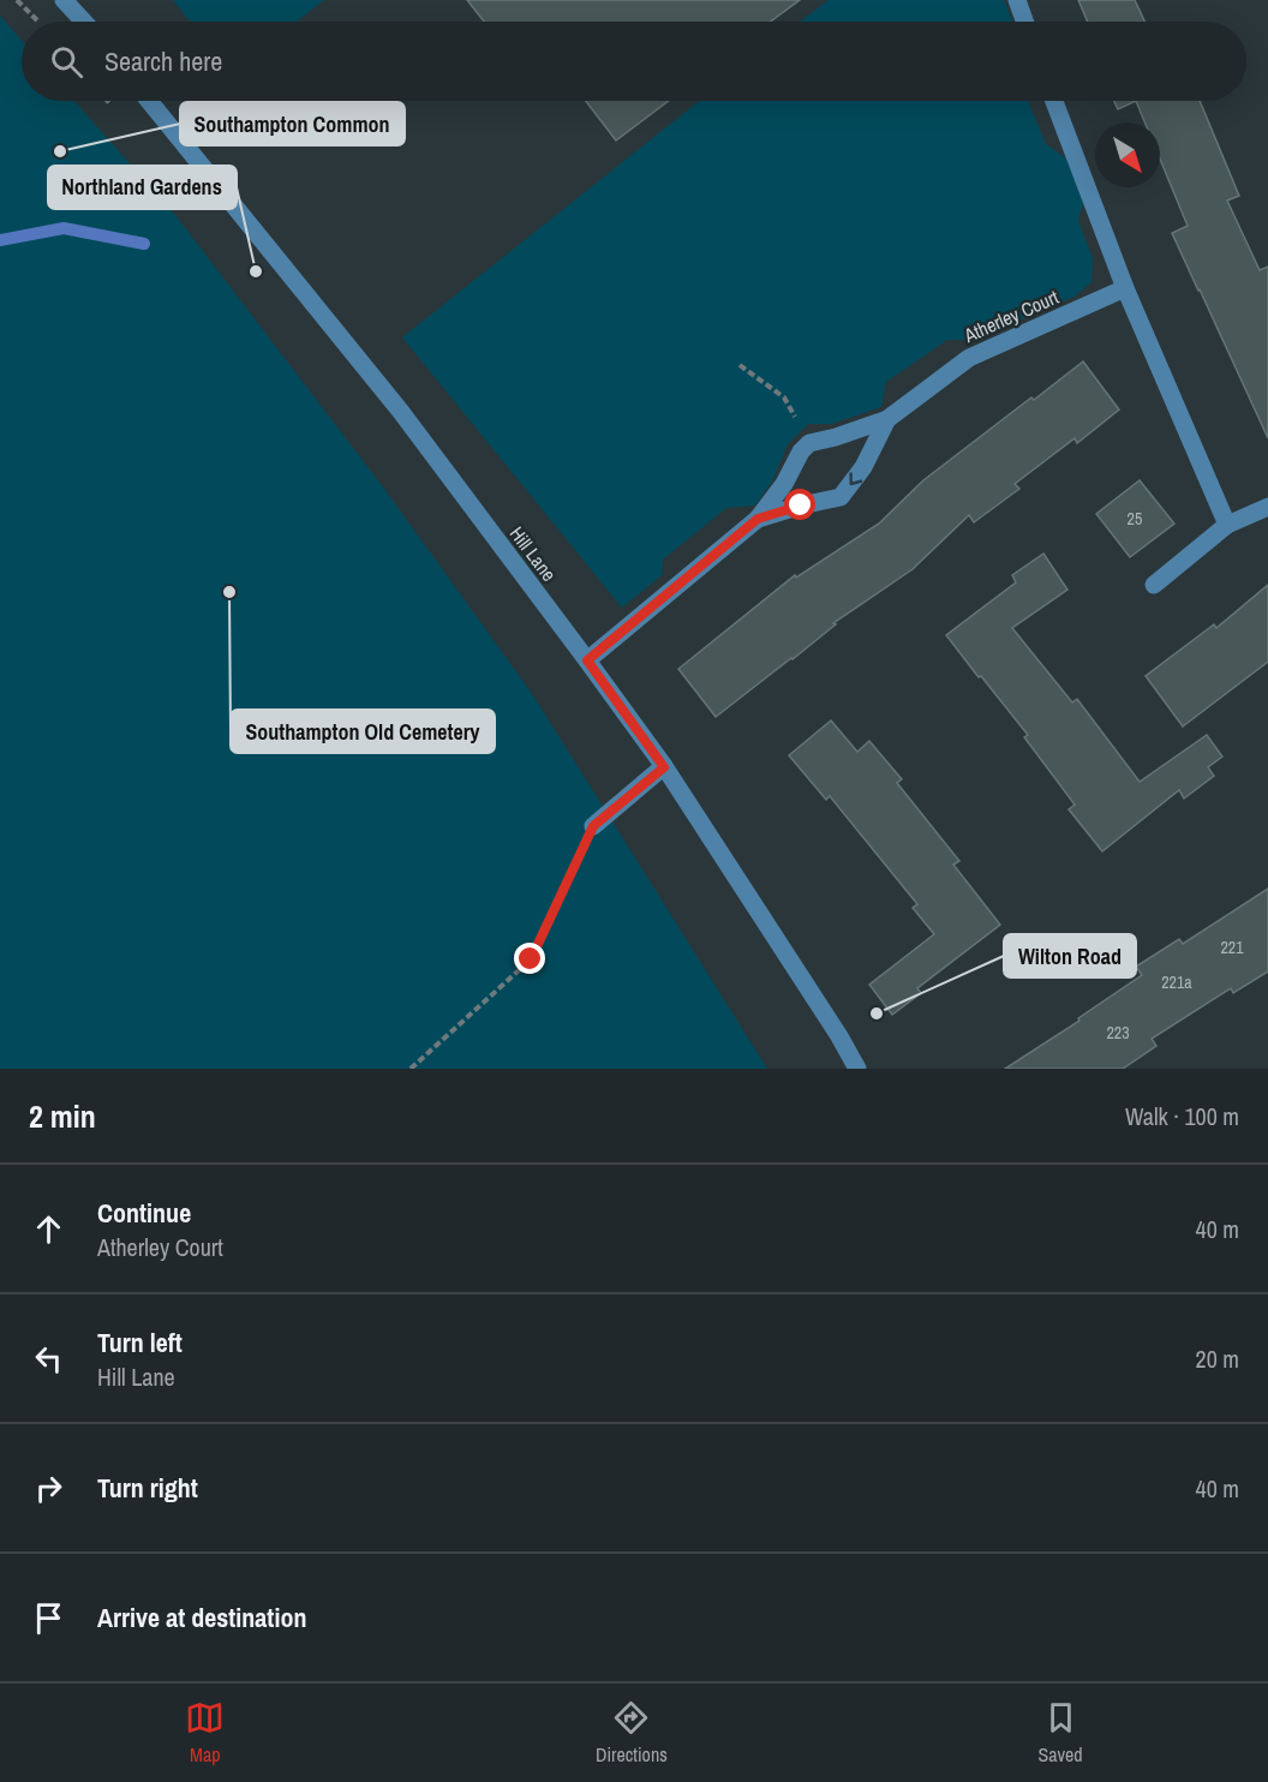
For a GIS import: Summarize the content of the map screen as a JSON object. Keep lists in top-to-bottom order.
{
  "streets": {
    "street": ["Atherley Court", "Hill Lane"]
  },
  "crossings": [
    ["Atherley Court", "Hill Lane"]
  ],
  "places": [
    "Southampton Common",
    "Northland Gardens",
    "Southampton Old Cemetery",
    "Wilton Road"
  ],
  "house_numbers": [
    "25",
    "221",
    "221a",
    "223"
  ],
  "north": "bottom right",
  "page": {
    "search": "Search here",
    "heading": ["2 min", "Walk · 100 m"],
    "list": [
      ["Continue", "Atherley Court", "40 m"],
      ["Turn left", "Hill Lane", "20 m"],
      ["Turn right", "40 m"],
      "Arrive at destination"
    ],
    "nav": ["Map", "Directions", "Saved"]
  }
}
